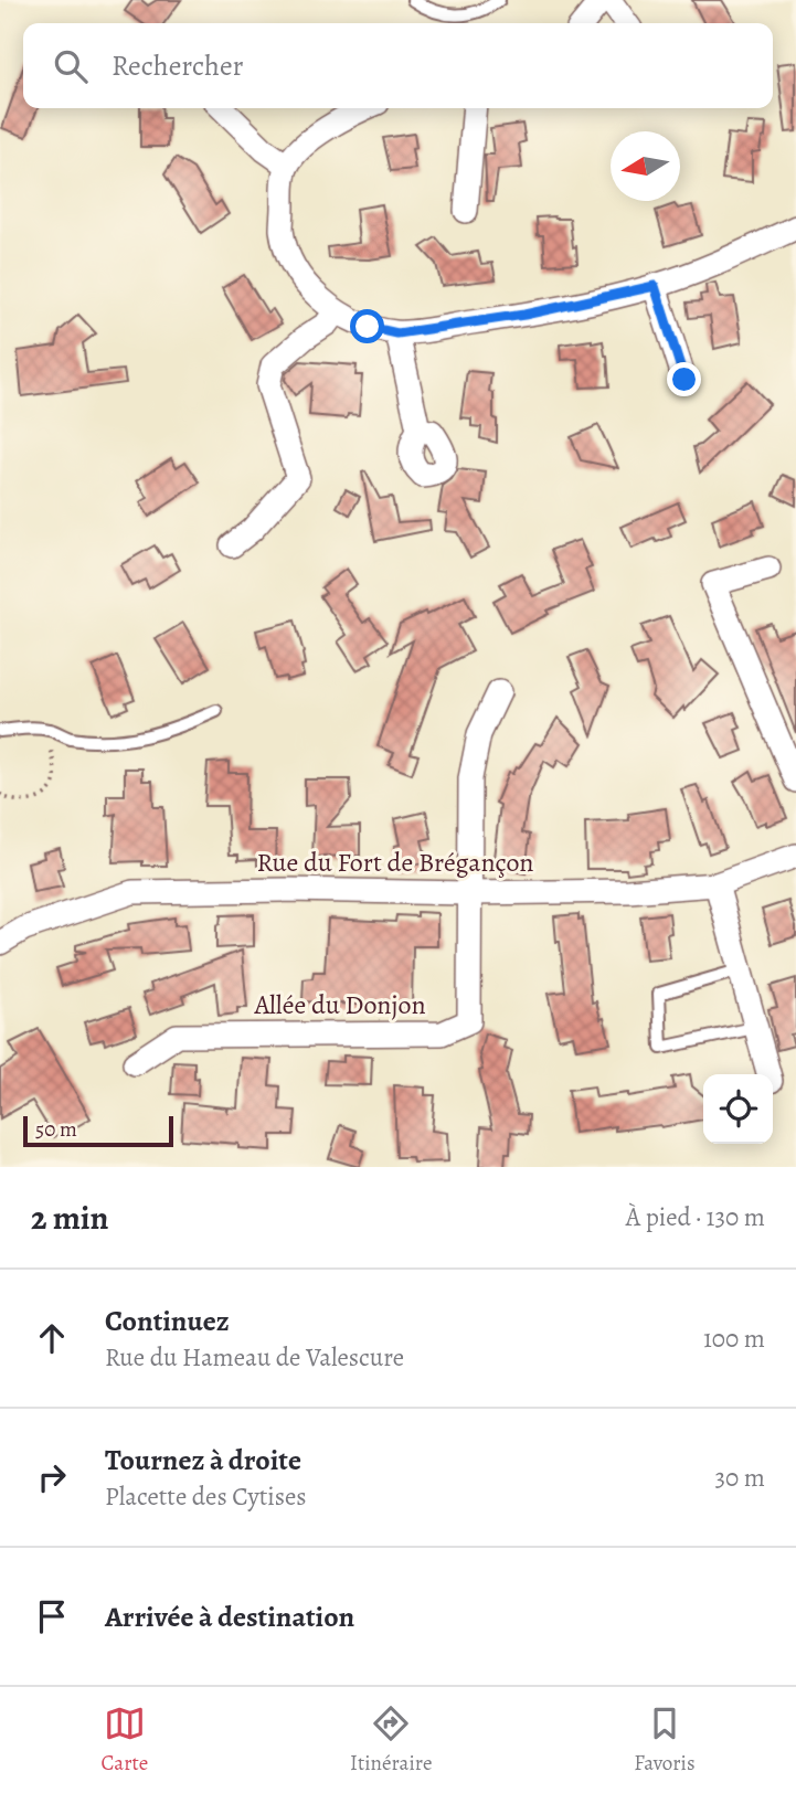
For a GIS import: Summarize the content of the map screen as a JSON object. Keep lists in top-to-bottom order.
{
  "streets": {
    "street": ["Rue du Fort de Brégançon", "Allée du Donjon"]
  },
  "crossings": [
    ["Rue du Fort de Brégançon", "Allée du Donjon"]
  ],
  "scale_bar": "50 m",
  "north": "left",
  "page": {
    "search": "Rechercher",
    "scale": "50 m",
    "heading": ["2 min", "À pied · 130 m"],
    "list": [
      ["Continuez", "Rue du Hameau de Valescure", "100 m"],
      ["Tournez à droite", "Placette des Cytises", "30 m"],
      "Arrivée à destination"
    ],
    "nav": ["Carte", "Itinéraire", "Favoris"]
  }
}
